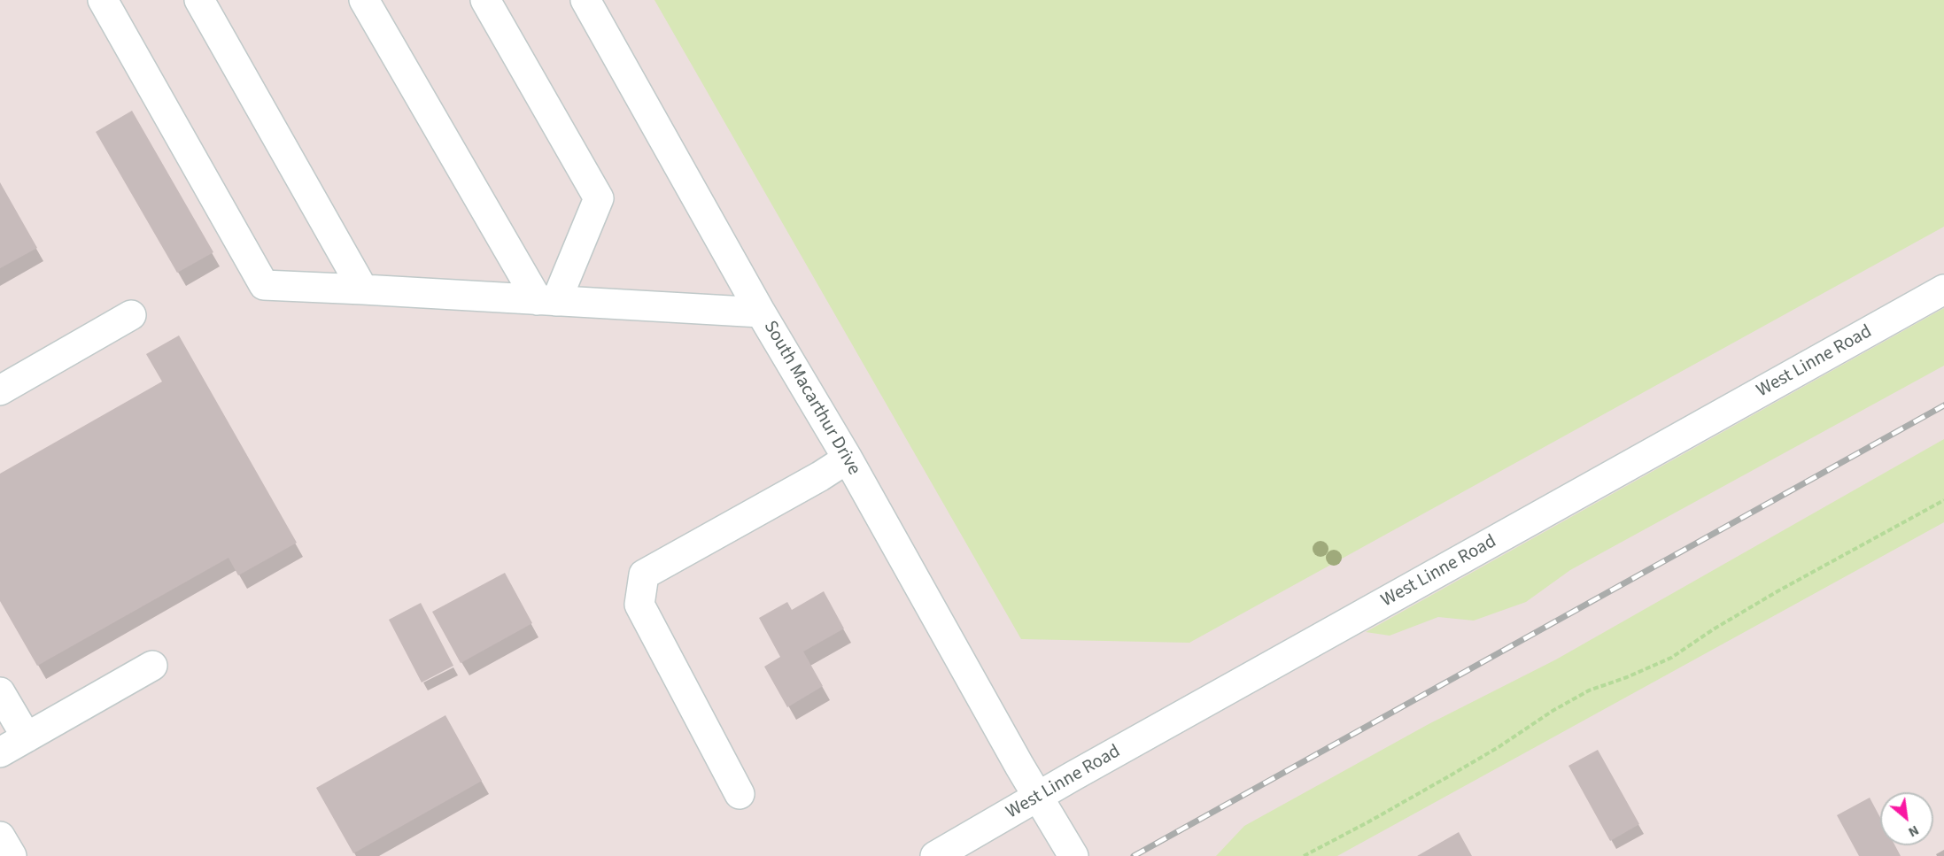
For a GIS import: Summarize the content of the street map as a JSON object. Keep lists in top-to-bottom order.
{
  "streets": {
    "street": ["West Linne Road", "South Macarthur Drive"]
  },
  "crossings": [
    ["West Linne Road", "South Macarthur Drive"]
  ],
  "north": "bottom right"
}
